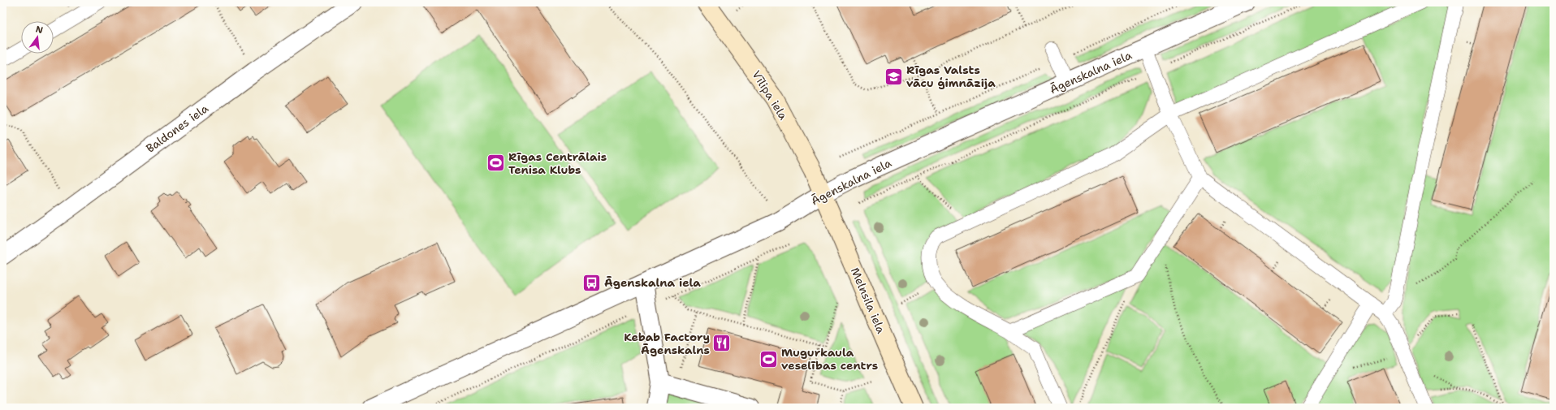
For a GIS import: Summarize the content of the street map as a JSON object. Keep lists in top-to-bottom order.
{
  "streets": {
    "street": [
      "Āgenskalna iela",
      "Vīlipa iela",
      "Baldones iela",
      "Melnsila iela"
    ]
  },
  "crossings": [
    ["Āgenskalna iela", "Vīlipa iela"],
    ["Āgenskalna iela", "Melnsila iela"],
    ["Vīlipa iela", "Melnsila iela"]
  ],
  "places": {
    "school or university": ["Rīgas Valsts vācu ģimnāzija"],
    "sports": ["Rīgas Centrālais Tenisa Klubs", "Mugurkaula veselības centrs"],
    "bus stop": ["Āgenskalna iela"],
    "restaurant": ["Kebab Factory Āgenskalns"]
  },
  "north": "top"
}
